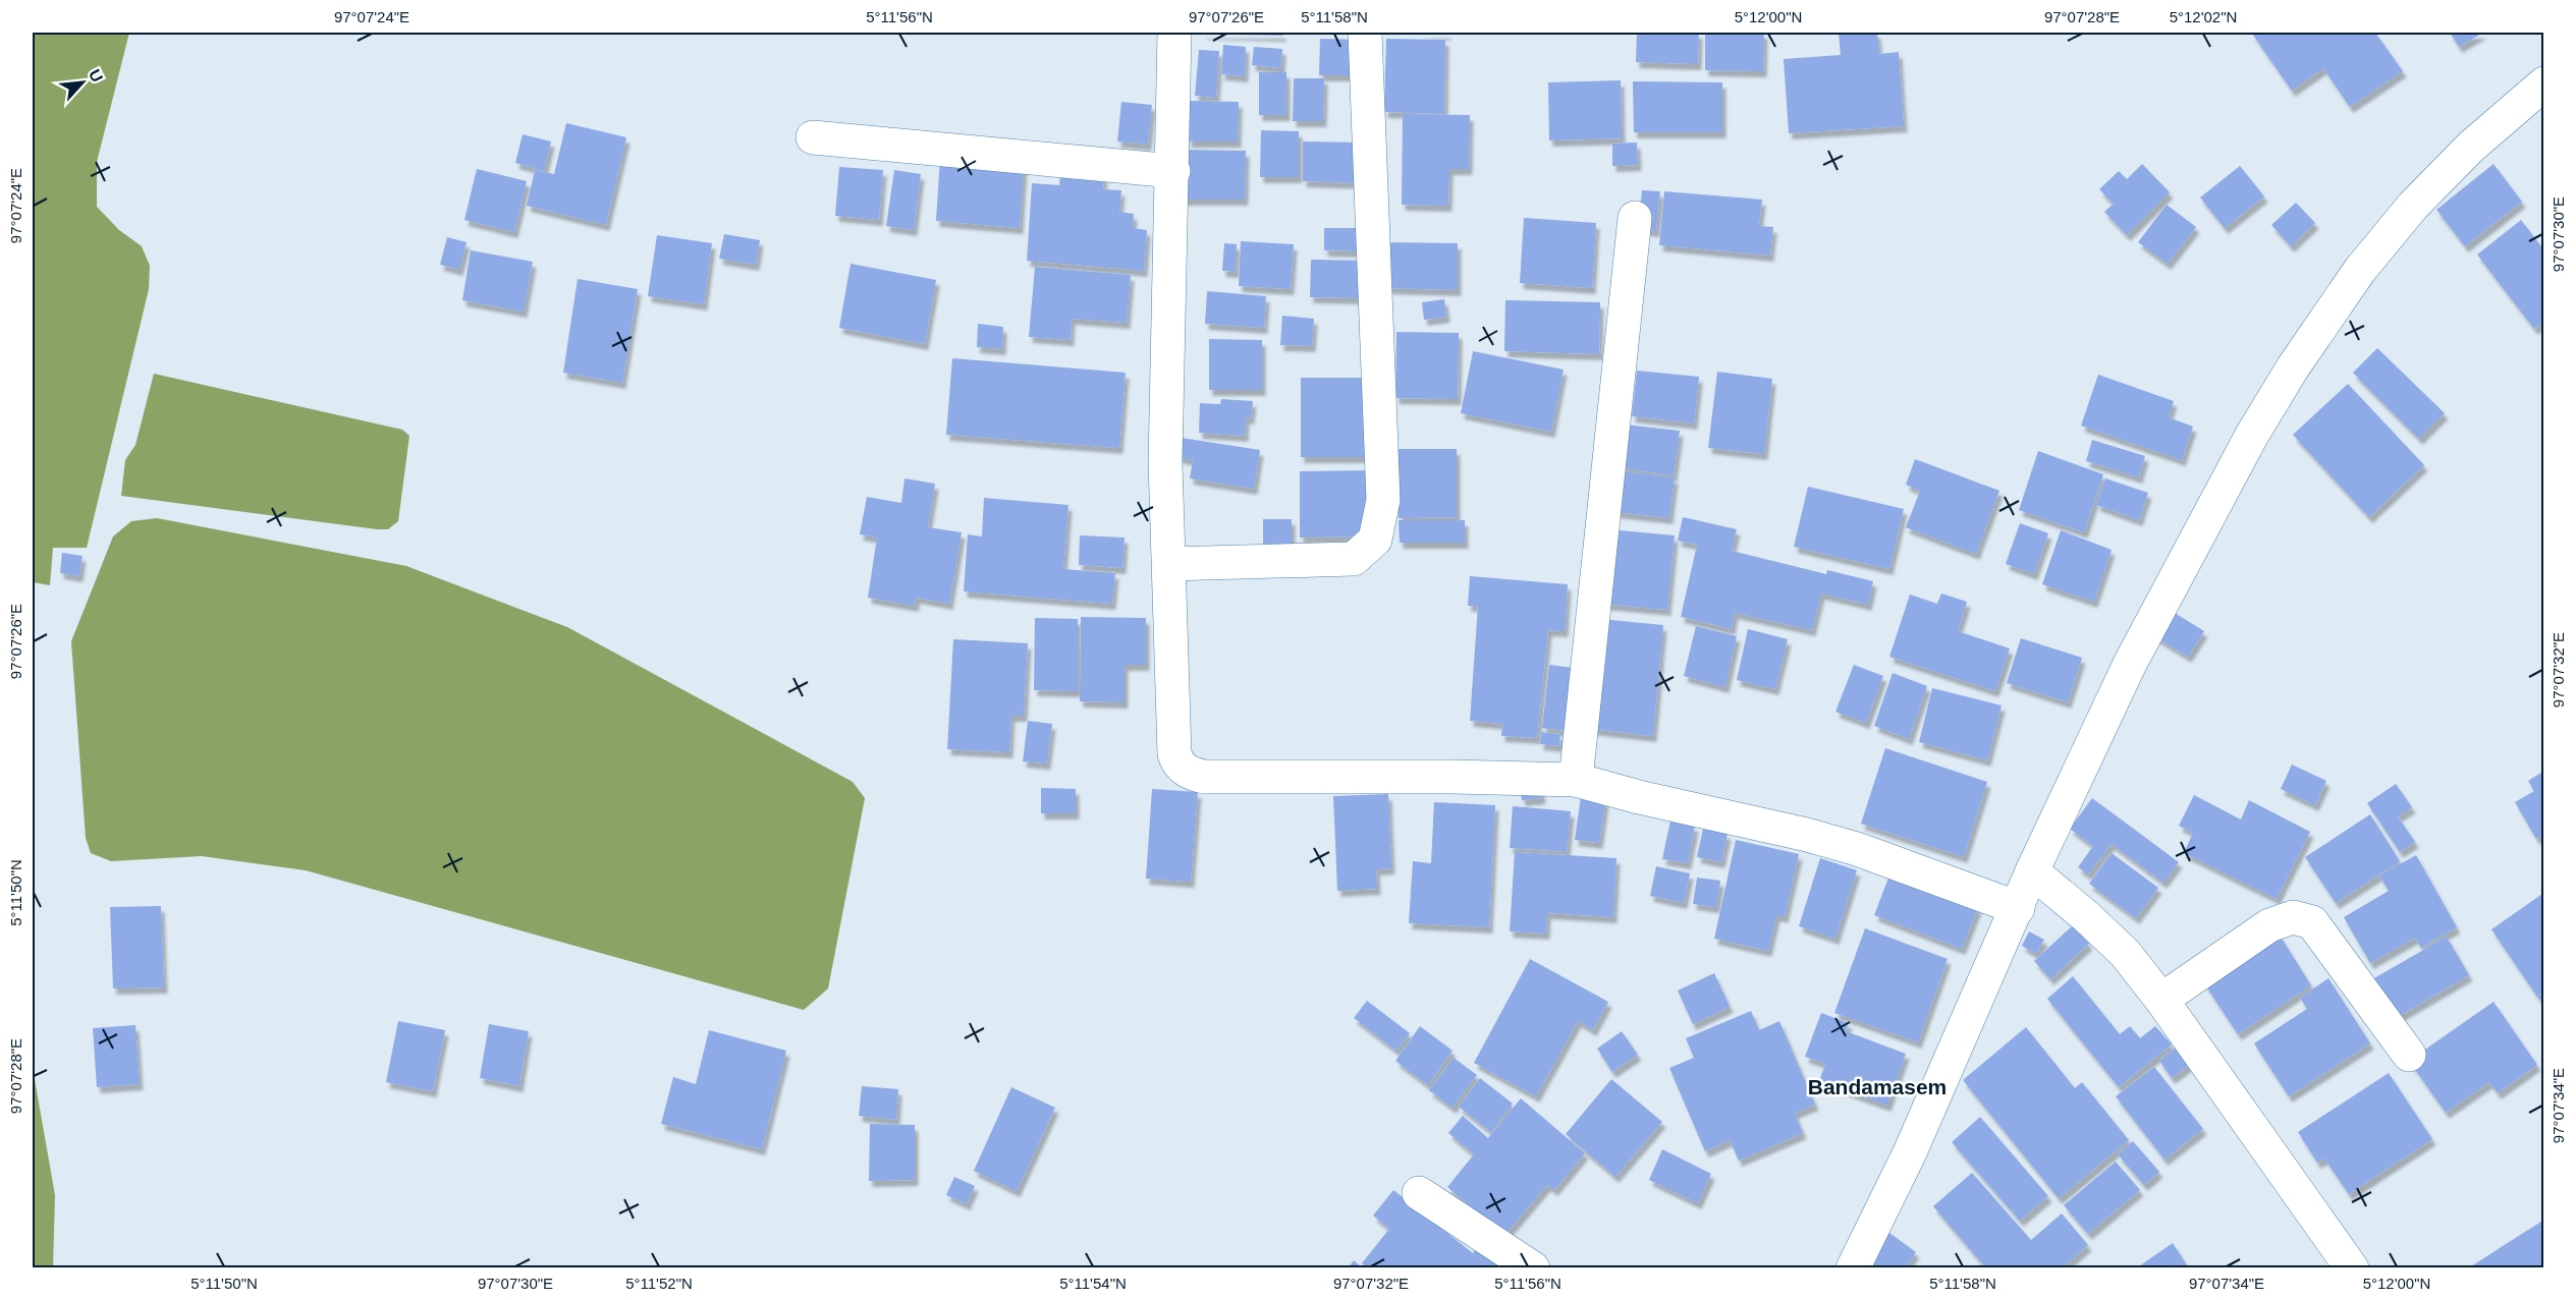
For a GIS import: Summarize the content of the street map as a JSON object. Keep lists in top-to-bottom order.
{
  "districts": ["Bandamasem"],
  "north": "top right",
  "coordinates": [
    "97°07'24\"E",
    "5°11'56\"N",
    "97°07'26\"E",
    "5°11'58\"N",
    "5°12'00\"N",
    "97°07'28\"E",
    "5°12'02\"N",
    "97°07'30\"E",
    "97°07'32\"E",
    "5°11'50\"N",
    "97°07'34\"E",
    "5°11'52\"N",
    "5°11'54\"N"
  ]
}
